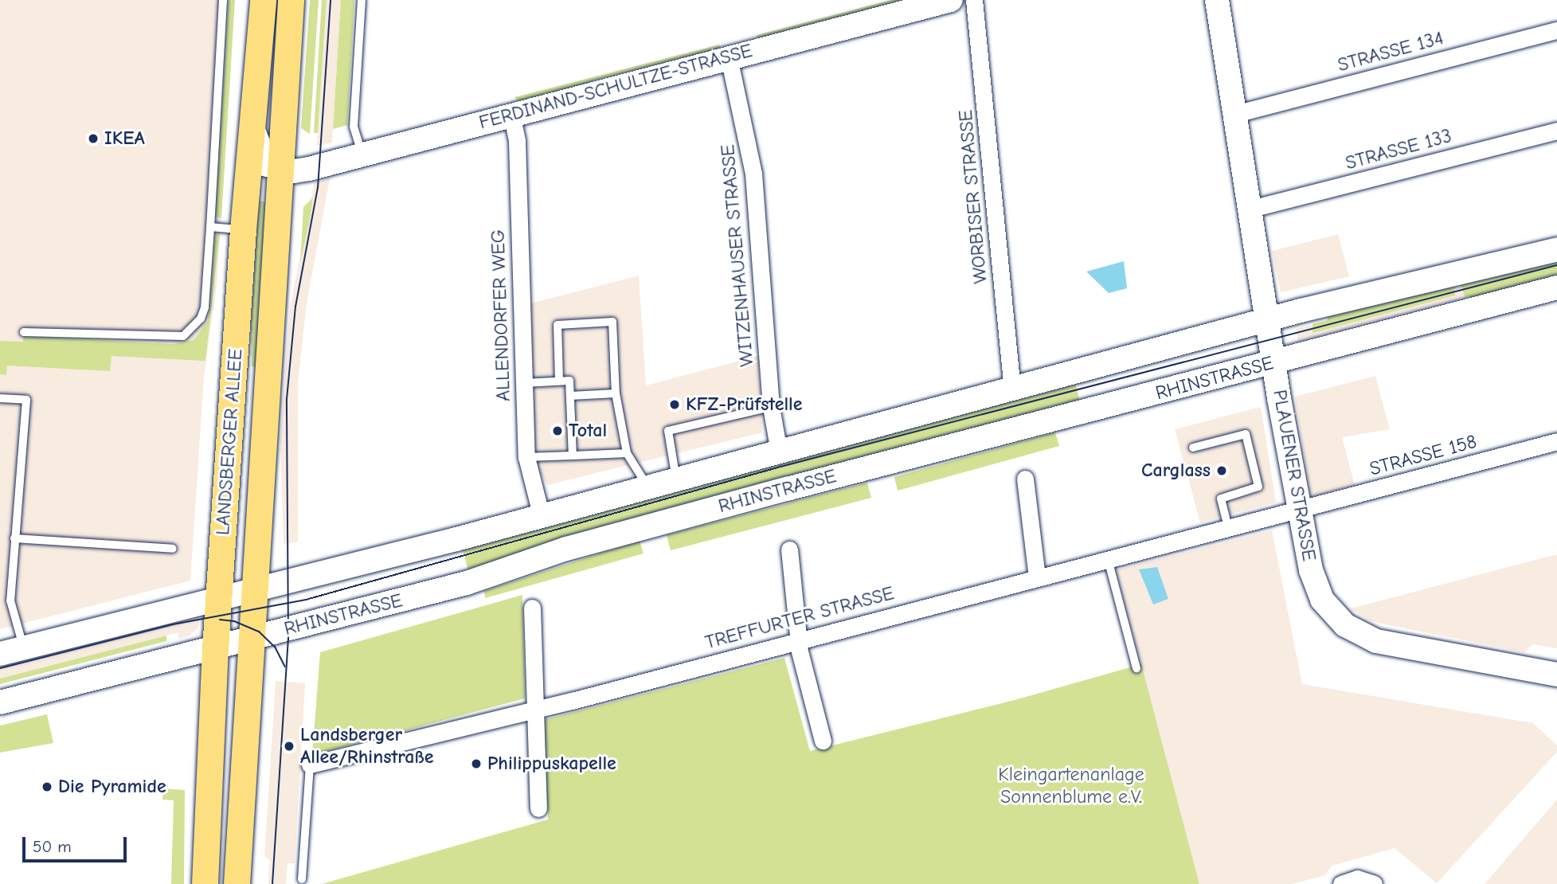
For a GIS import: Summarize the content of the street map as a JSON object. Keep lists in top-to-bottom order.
{
  "streets": {
    "main road": [
      "FERDINAND-SCHULTZE-STRASSE",
      "RHINSTRASSE",
      "LANDSBERGER ALLEE",
      "PLAUENER STRASSE"
    ],
    "street": [
      "STRASSE 134",
      "STRASSE 133",
      "WORBISER STRASSE",
      "WITZENHAUSER STRASSE",
      "ALLENDORFER WEG",
      "STRASSE 158",
      "TREFFURTER STRASSE"
    ]
  },
  "crossings": [
    ["STRASSE 134", "PLAUENER STRASSE"],
    ["FERDINAND-SCHULTZE-STRASSE", "WITZENHAUSER STRASSE"],
    ["FERDINAND-SCHULTZE-STRASSE", "ALLENDORFER WEG"],
    ["FERDINAND-SCHULTZE-STRASSE", "LANDSBERGER ALLEE"],
    ["STRASSE 133", "PLAUENER STRASSE"],
    ["WORBISER STRASSE", "RHINSTRASSE"],
    ["WITZENHAUSER STRASSE", "RHINSTRASSE"],
    ["ALLENDORFER WEG", "RHINSTRASSE"],
    ["RHINSTRASSE", "LANDSBERGER ALLEE"],
    ["RHINSTRASSE", "PLAUENER STRASSE"],
    ["STRASSE 158", "PLAUENER STRASSE"],
    ["STRASSE 158", "TREFFURTER STRASSE"],
    ["PLAUENER STRASSE", "TREFFURTER STRASSE"]
  ],
  "parks": ["Kleingartenanlage Sonnenblume e.V."],
  "places": [
    "IKEA",
    "KFZ-Prüfstelle",
    "Total",
    "Carglass",
    "Landsberger Allee/Rhinstraße",
    "Philippuskapelle",
    "Die Pyramide"
  ],
  "scale_bar": "50 m"
}
